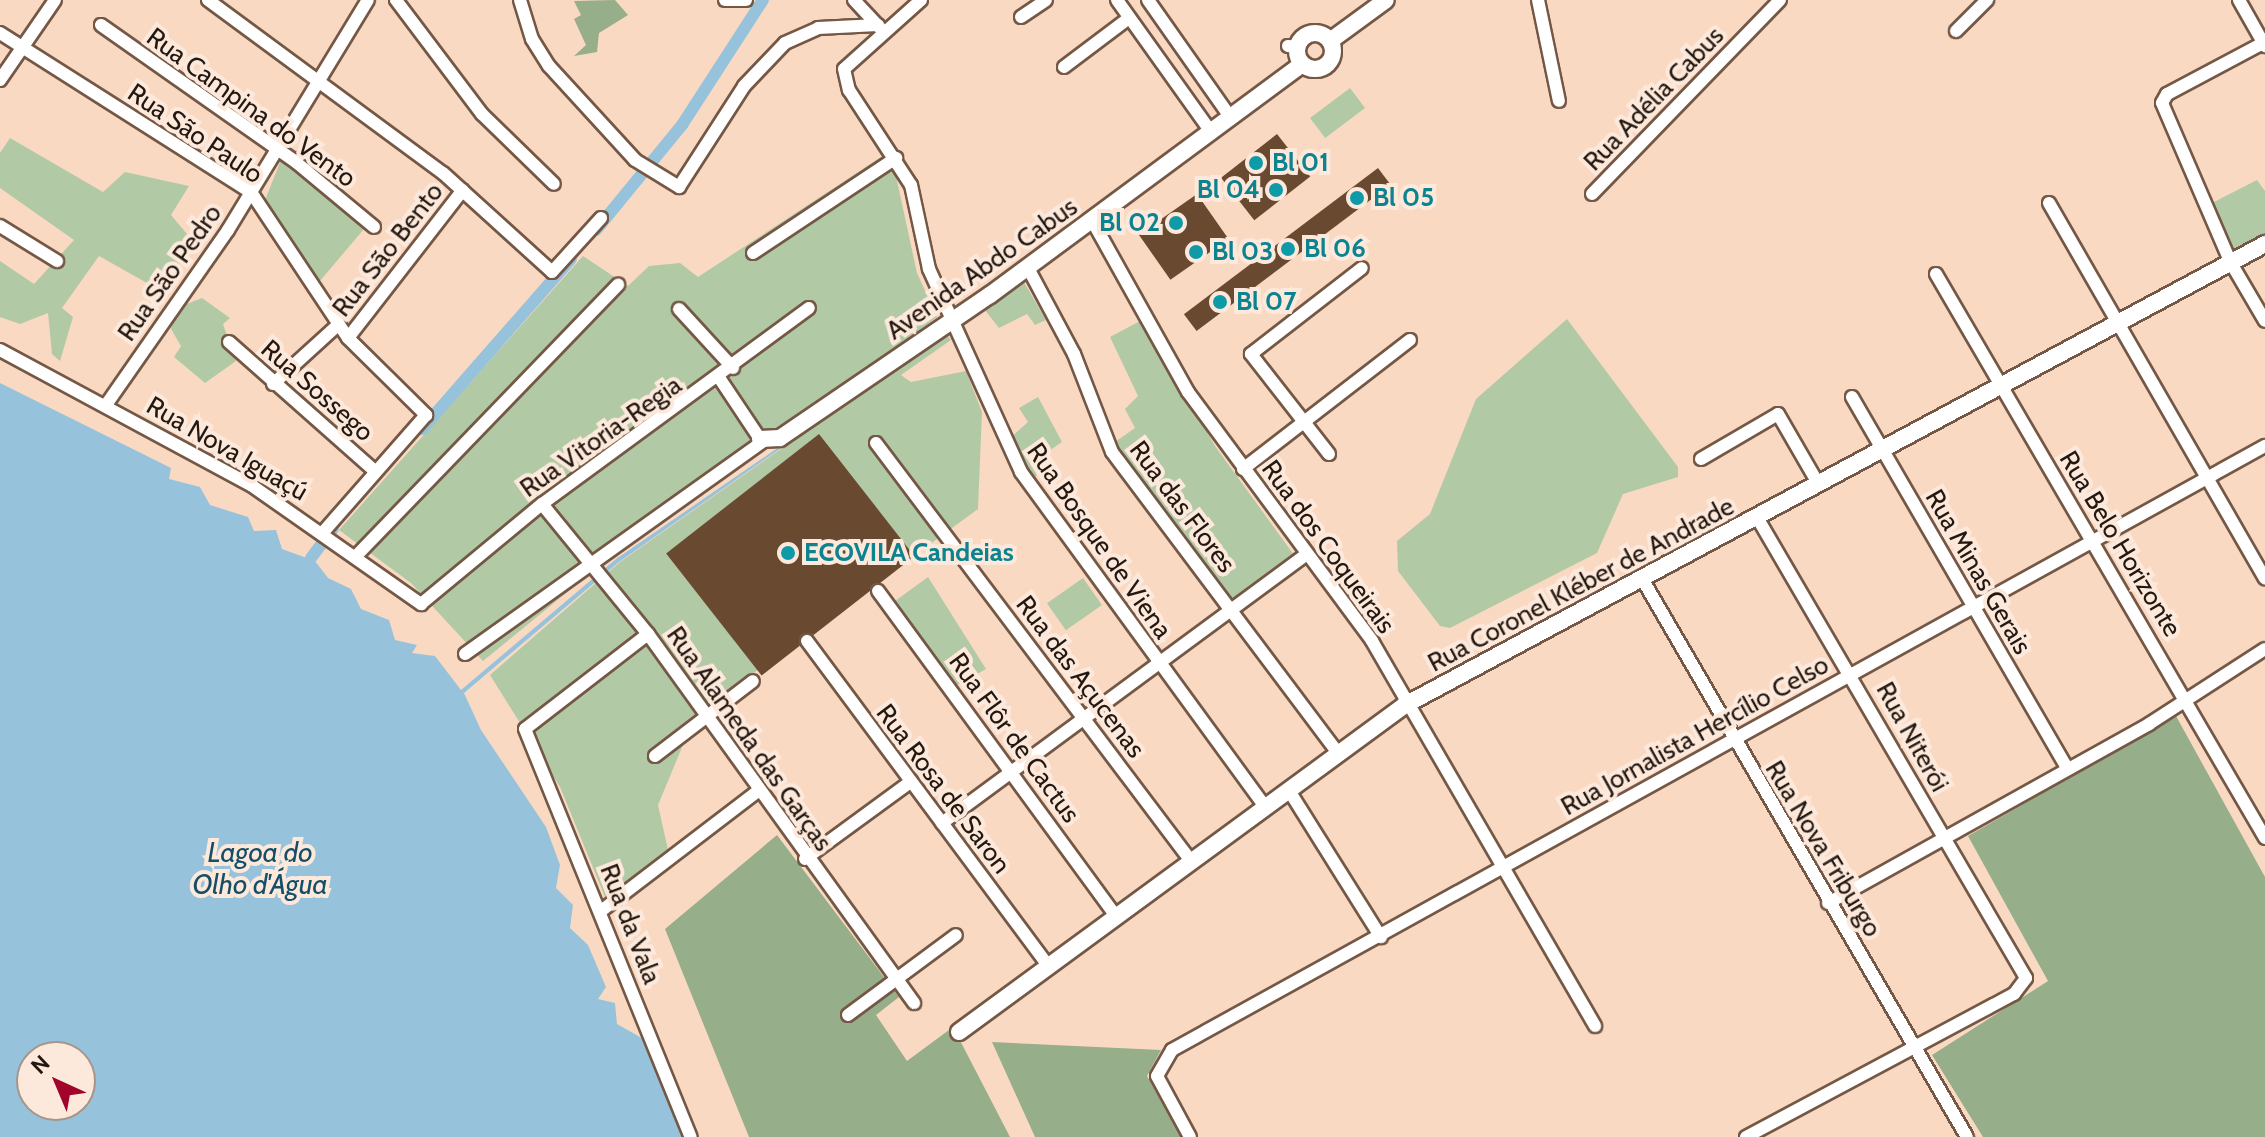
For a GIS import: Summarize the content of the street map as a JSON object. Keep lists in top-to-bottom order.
{
  "streets": {
    "main road": ["Avenida Abdo Cabus", "Rua Coronel Kléber de Andrade"],
    "street": [
      "Rua Adélia Cabus",
      "Rua Campina do Vento",
      "Rua São Paulo",
      "Rua São Bento",
      "Rua São Pedro",
      "Rua Sossego",
      "Rua Vitoria-Regia",
      "Rua Nova Iguaçú",
      "Rua das Flores",
      "Rua Bosque de Viena",
      "Rua Belo Horizonte",
      "Rua dos Coqueirais",
      "Rua Minas Gerais",
      "Rua das Açucenas",
      "Rua Jornalista Hercílio Celso",
      "Rua Niterói",
      "Rua Flôr de Cactus",
      "Rua Alameda das Garças",
      "Rua Rosa de Saron",
      "Rua Nova Friburgo",
      "Rua da Vala"
    ]
  },
  "crossings": [
    ["Rua Campina do Vento", "Rua São Pedro"],
    ["Rua São Paulo", "Rua São Bento"],
    ["Rua São Paulo", "Rua São Pedro"],
    ["Rua São Paulo", "Rua Sossego"],
    ["Avenida Abdo Cabus", "Rua das Flores"],
    ["Avenida Abdo Cabus", "Rua Bosque de Viena"],
    ["Avenida Abdo Cabus", "Rua dos Coqueirais"],
    ["Rua São Pedro", "Rua Nova Iguaçú"],
    ["Rua Vitoria-Regia", "Rua Nova Iguaçú"],
    ["Rua Vitoria-Regia", "Rua Alameda das Garças"],
    ["Rua das Flores", "Rua Coronel Kléber de Andrade"],
    ["Rua Bosque de Viena", "Rua Coronel Kléber de Andrade"],
    ["Rua Belo Horizonte", "Rua Coronel Kléber de Andrade"],
    ["Rua Belo Horizonte", "Rua Jornalista Hercílio Celso"],
    ["Rua dos Coqueirais", "Rua Coronel Kléber de Andrade"],
    ["Rua dos Coqueirais", "Rua Jornalista Hercílio Celso"],
    ["Rua Minas Gerais", "Rua Coronel Kléber de Andrade"],
    ["Rua Minas Gerais", "Rua Jornalista Hercílio Celso"],
    ["Rua Coronel Kléber de Andrade", "Rua das Açucenas"],
    ["Rua Coronel Kléber de Andrade", "Rua Niterói"],
    ["Rua Coronel Kléber de Andrade", "Rua Flôr de Cactus"],
    ["Rua Coronel Kléber de Andrade", "Rua Rosa de Saron"],
    ["Rua Coronel Kléber de Andrade", "Rua Nova Friburgo"],
    ["Rua Jornalista Hercílio Celso", "Rua Niterói"],
    ["Rua Jornalista Hercílio Celso", "Rua Nova Friburgo"],
    ["Rua Niterói", "Rua Nova Friburgo"],
    ["Rua Alameda das Garças", "Rua da Vala"]
  ],
  "water": ["Lagoa do Olho d'Água"],
  "places": [
    "Bl 01",
    "Bl 04",
    "Bl 05",
    "Bl 02",
    "Bl 06",
    "Bl 03",
    "Bl 07",
    "ECOVILA Candeias"
  ],
  "north": "top left"
}
